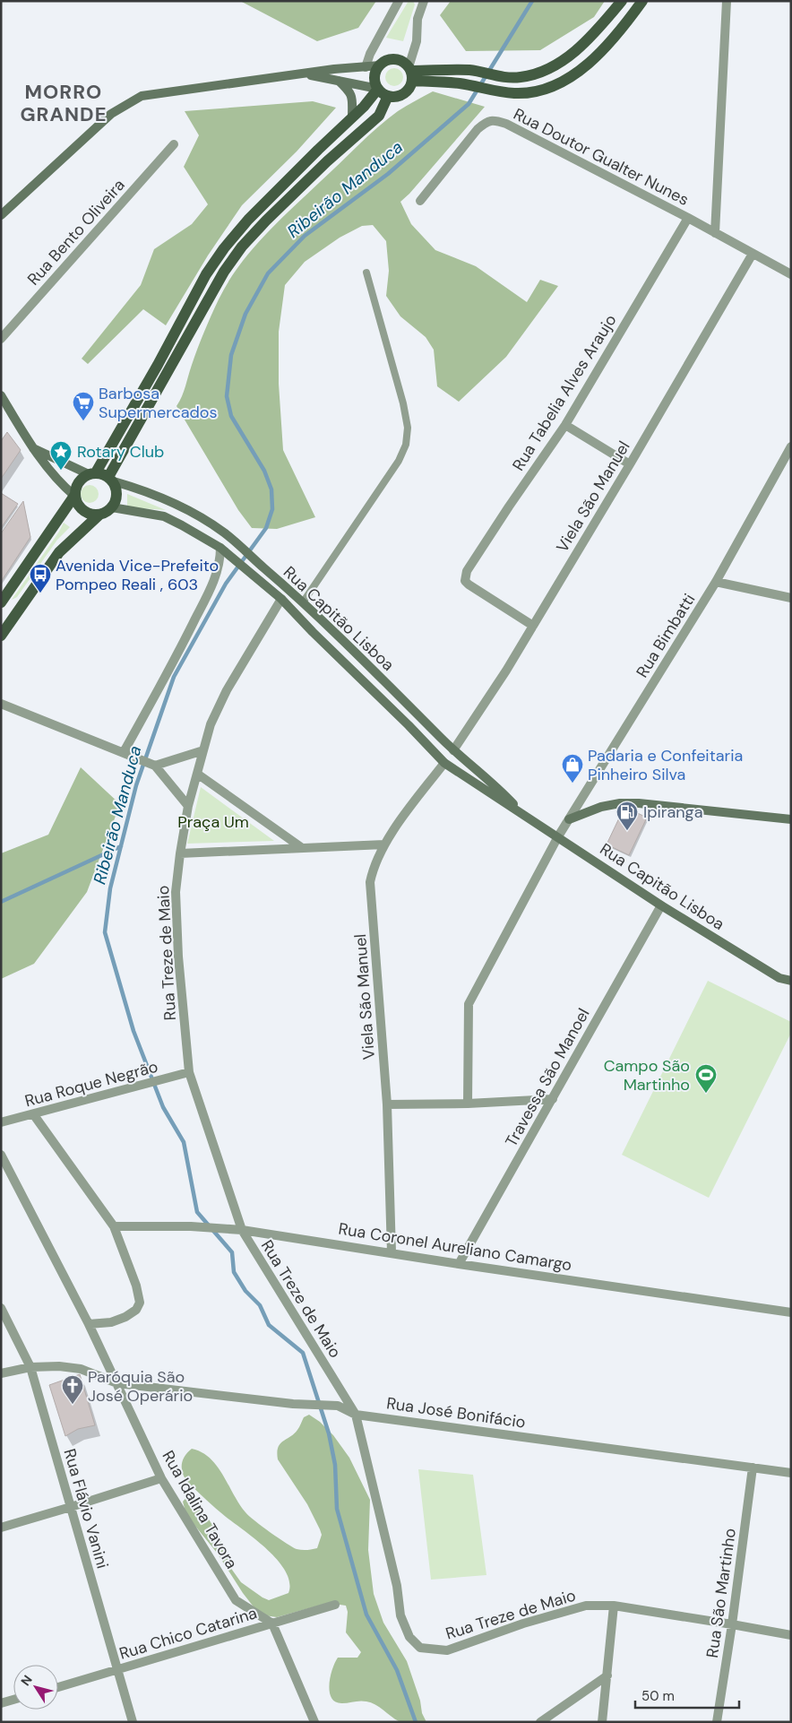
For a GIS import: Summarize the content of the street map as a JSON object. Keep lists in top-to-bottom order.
{
  "streets": {
    "street": [
      "Rua Doutor Gualter Nunes",
      "Rua Bento Oliveira",
      "Rua Tabelia Alves Araujo",
      "Viela São Manuel",
      "Rua Capitão Lisboa",
      "Rua Bimbatti",
      "Rua Treze de Maio",
      "Travessa São Manoel",
      "Rua Roque Negrão",
      "Rua Coronel Aureliano Camargo",
      "Rua José Bonifácio",
      "Rua Flávio Vanini",
      "Rua Idalina Tavora",
      "Rua São Martinho",
      "Rua Chico Catarina"
    ]
  },
  "crossings": [
    ["Rua Doutor Gualter Nunes", "Rua Tabelia Alves Araujo"],
    ["Rua Doutor Gualter Nunes", "Viela São Manuel"],
    ["Rua Tabelia Alves Araujo", "Viela São Manuel"],
    ["Viela São Manuel", "Rua Capitão Lisboa"],
    ["Viela São Manuel", "Rua Coronel Aureliano Camargo"],
    ["Rua Capitão Lisboa", "Rua Bimbatti"],
    ["Rua Capitão Lisboa", "Rua Treze de Maio"],
    ["Rua Capitão Lisboa", "Travessa São Manoel"],
    ["Rua Treze de Maio", "Rua Roque Negrão"],
    ["Rua Treze de Maio", "Rua Coronel Aureliano Camargo"],
    ["Rua Treze de Maio", "Rua José Bonifácio"],
    ["Rua Treze de Maio", "Rua São Martinho"],
    ["Travessa São Manoel", "Rua Coronel Aureliano Camargo"],
    ["Rua José Bonifácio", "Rua Flávio Vanini"],
    ["Rua José Bonifácio", "Rua Idalina Tavora"],
    ["Rua José Bonifácio", "Rua São Martinho"],
    ["Rua Flávio Vanini", "Rua Chico Catarina"],
    ["Rua Idalina Tavora", "Rua Chico Catarina"]
  ],
  "districts": ["MORRO GRANDE"],
  "water": ["Ribeirão Manduca"],
  "parks": ["Praça Um"],
  "places": {
    "supermarket": ["Barbosa Supermercados"],
    "place": ["Rotary Club"],
    "bus stop": ["Avenida Vice-Prefeito Pompeo Reali , 603"],
    "shop": ["Padaria e Confeitaria Pinheiro Silva"],
    "fuel station": ["Ipiranga"],
    "sports": ["Campo São Martinho"],
    "church": ["Paróquia São José Operário"]
  },
  "scale_bar": "50 m",
  "north": "top left"
}
